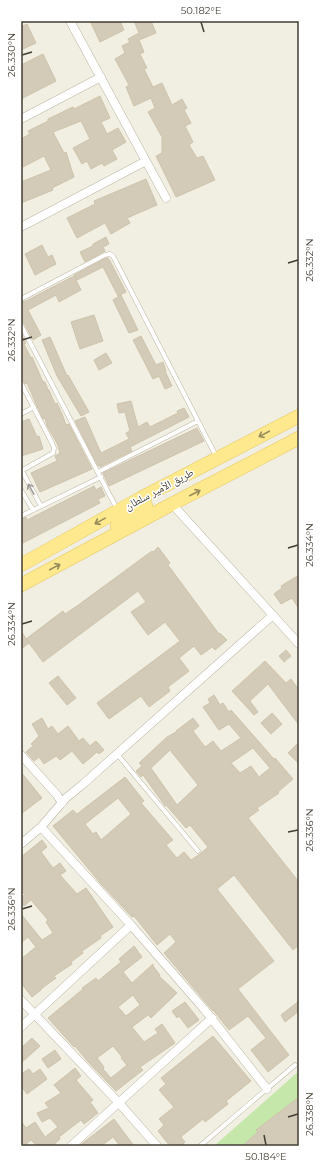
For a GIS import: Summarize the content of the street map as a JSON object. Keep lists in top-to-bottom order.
{
  "streets": {
    "main road": ["طريق الأمير سلطان"]
  },
  "coordinates": [
    "50.182°E",
    "26.330°N",
    "26.332°N",
    "26.334°N",
    "26.336°N",
    "26.338°N",
    "50.184°E"
  ]
}
